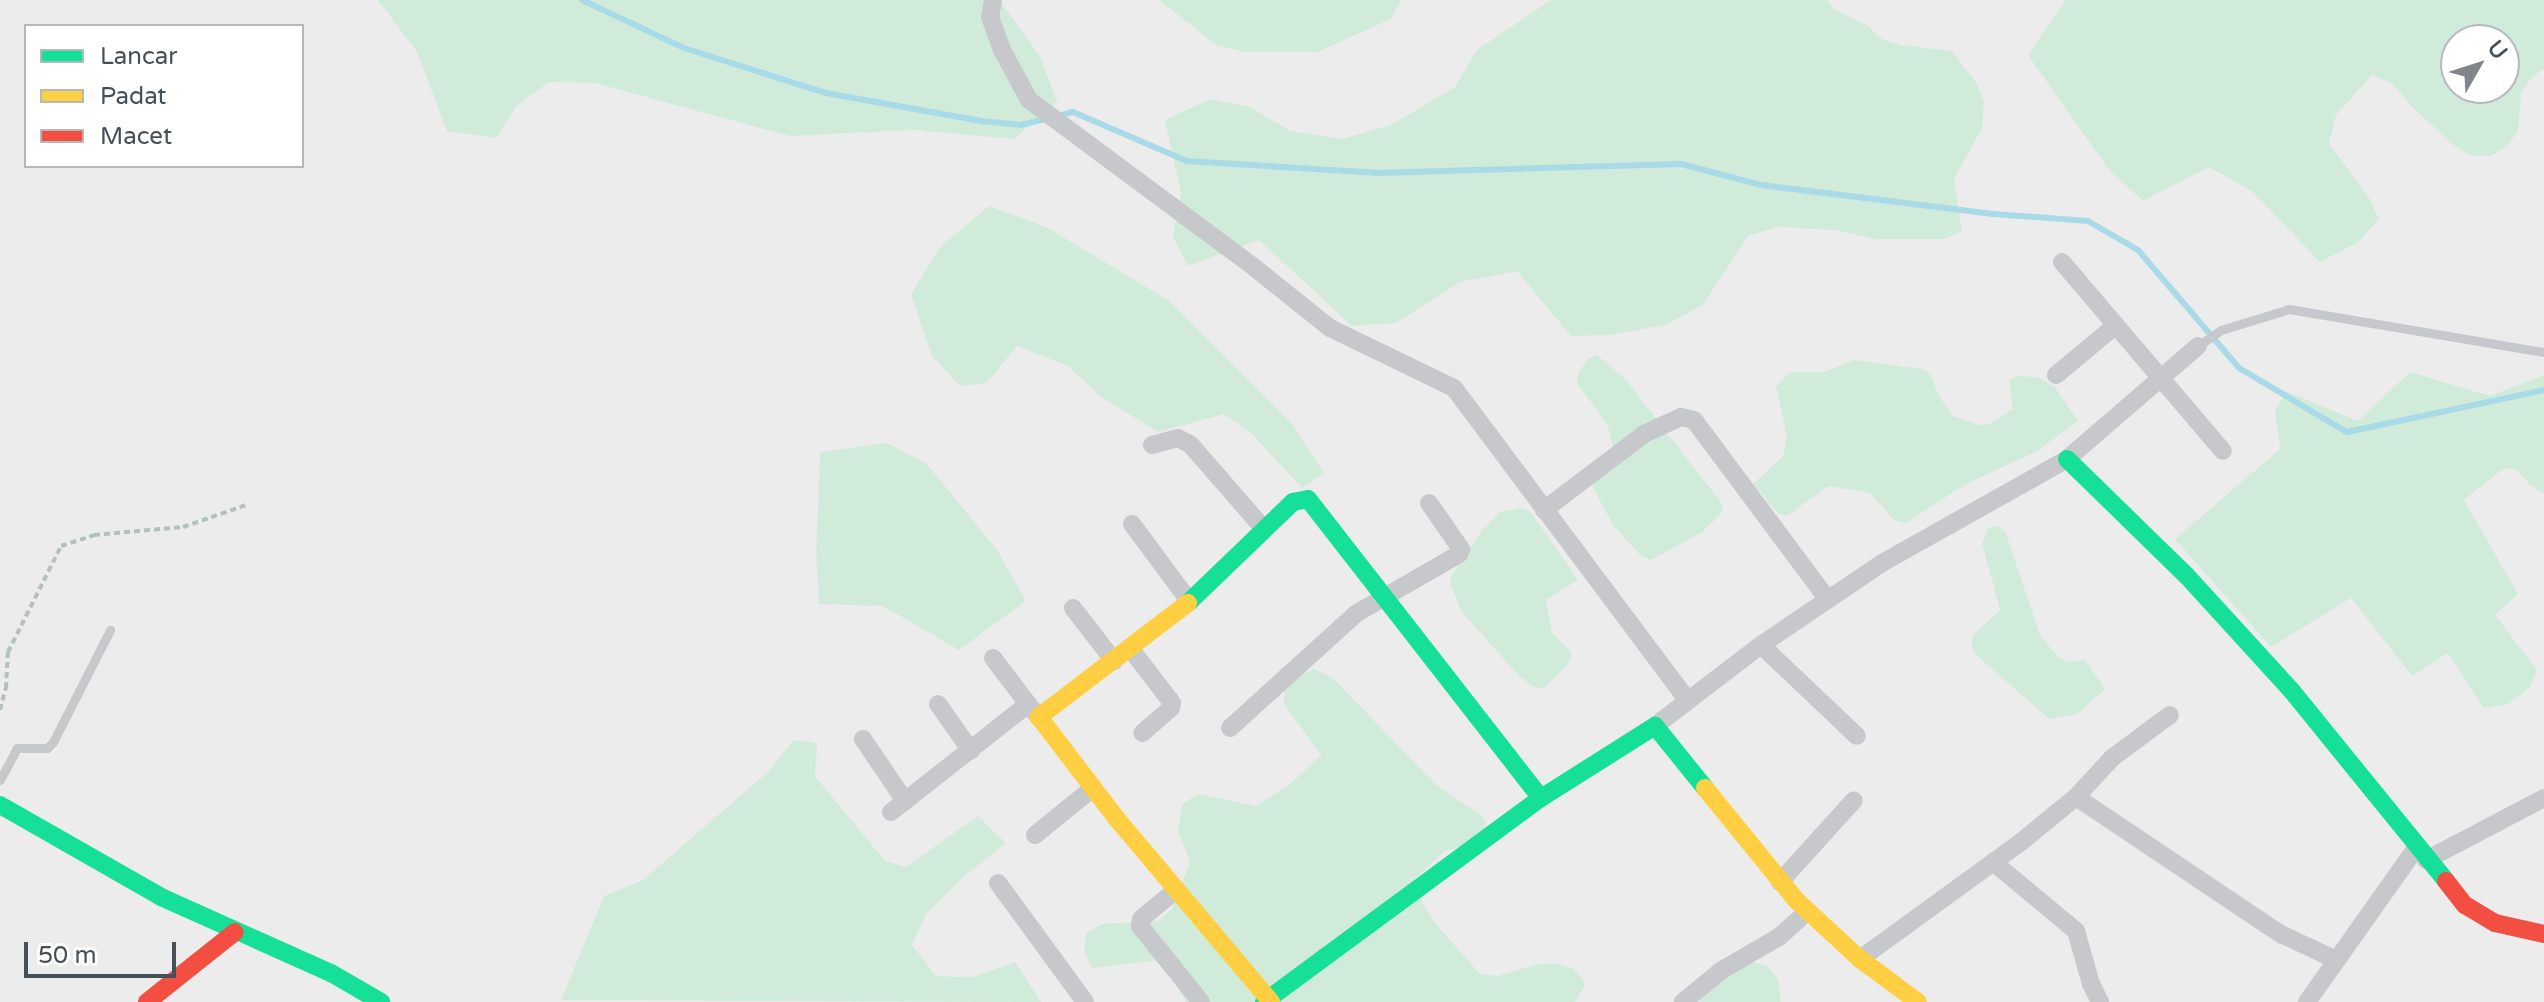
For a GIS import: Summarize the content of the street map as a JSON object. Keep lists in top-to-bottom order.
{
  "legend": ["Lancar", "Padat", "Macet"],
  "scale_bar": "50 m",
  "north": "top right"
}
